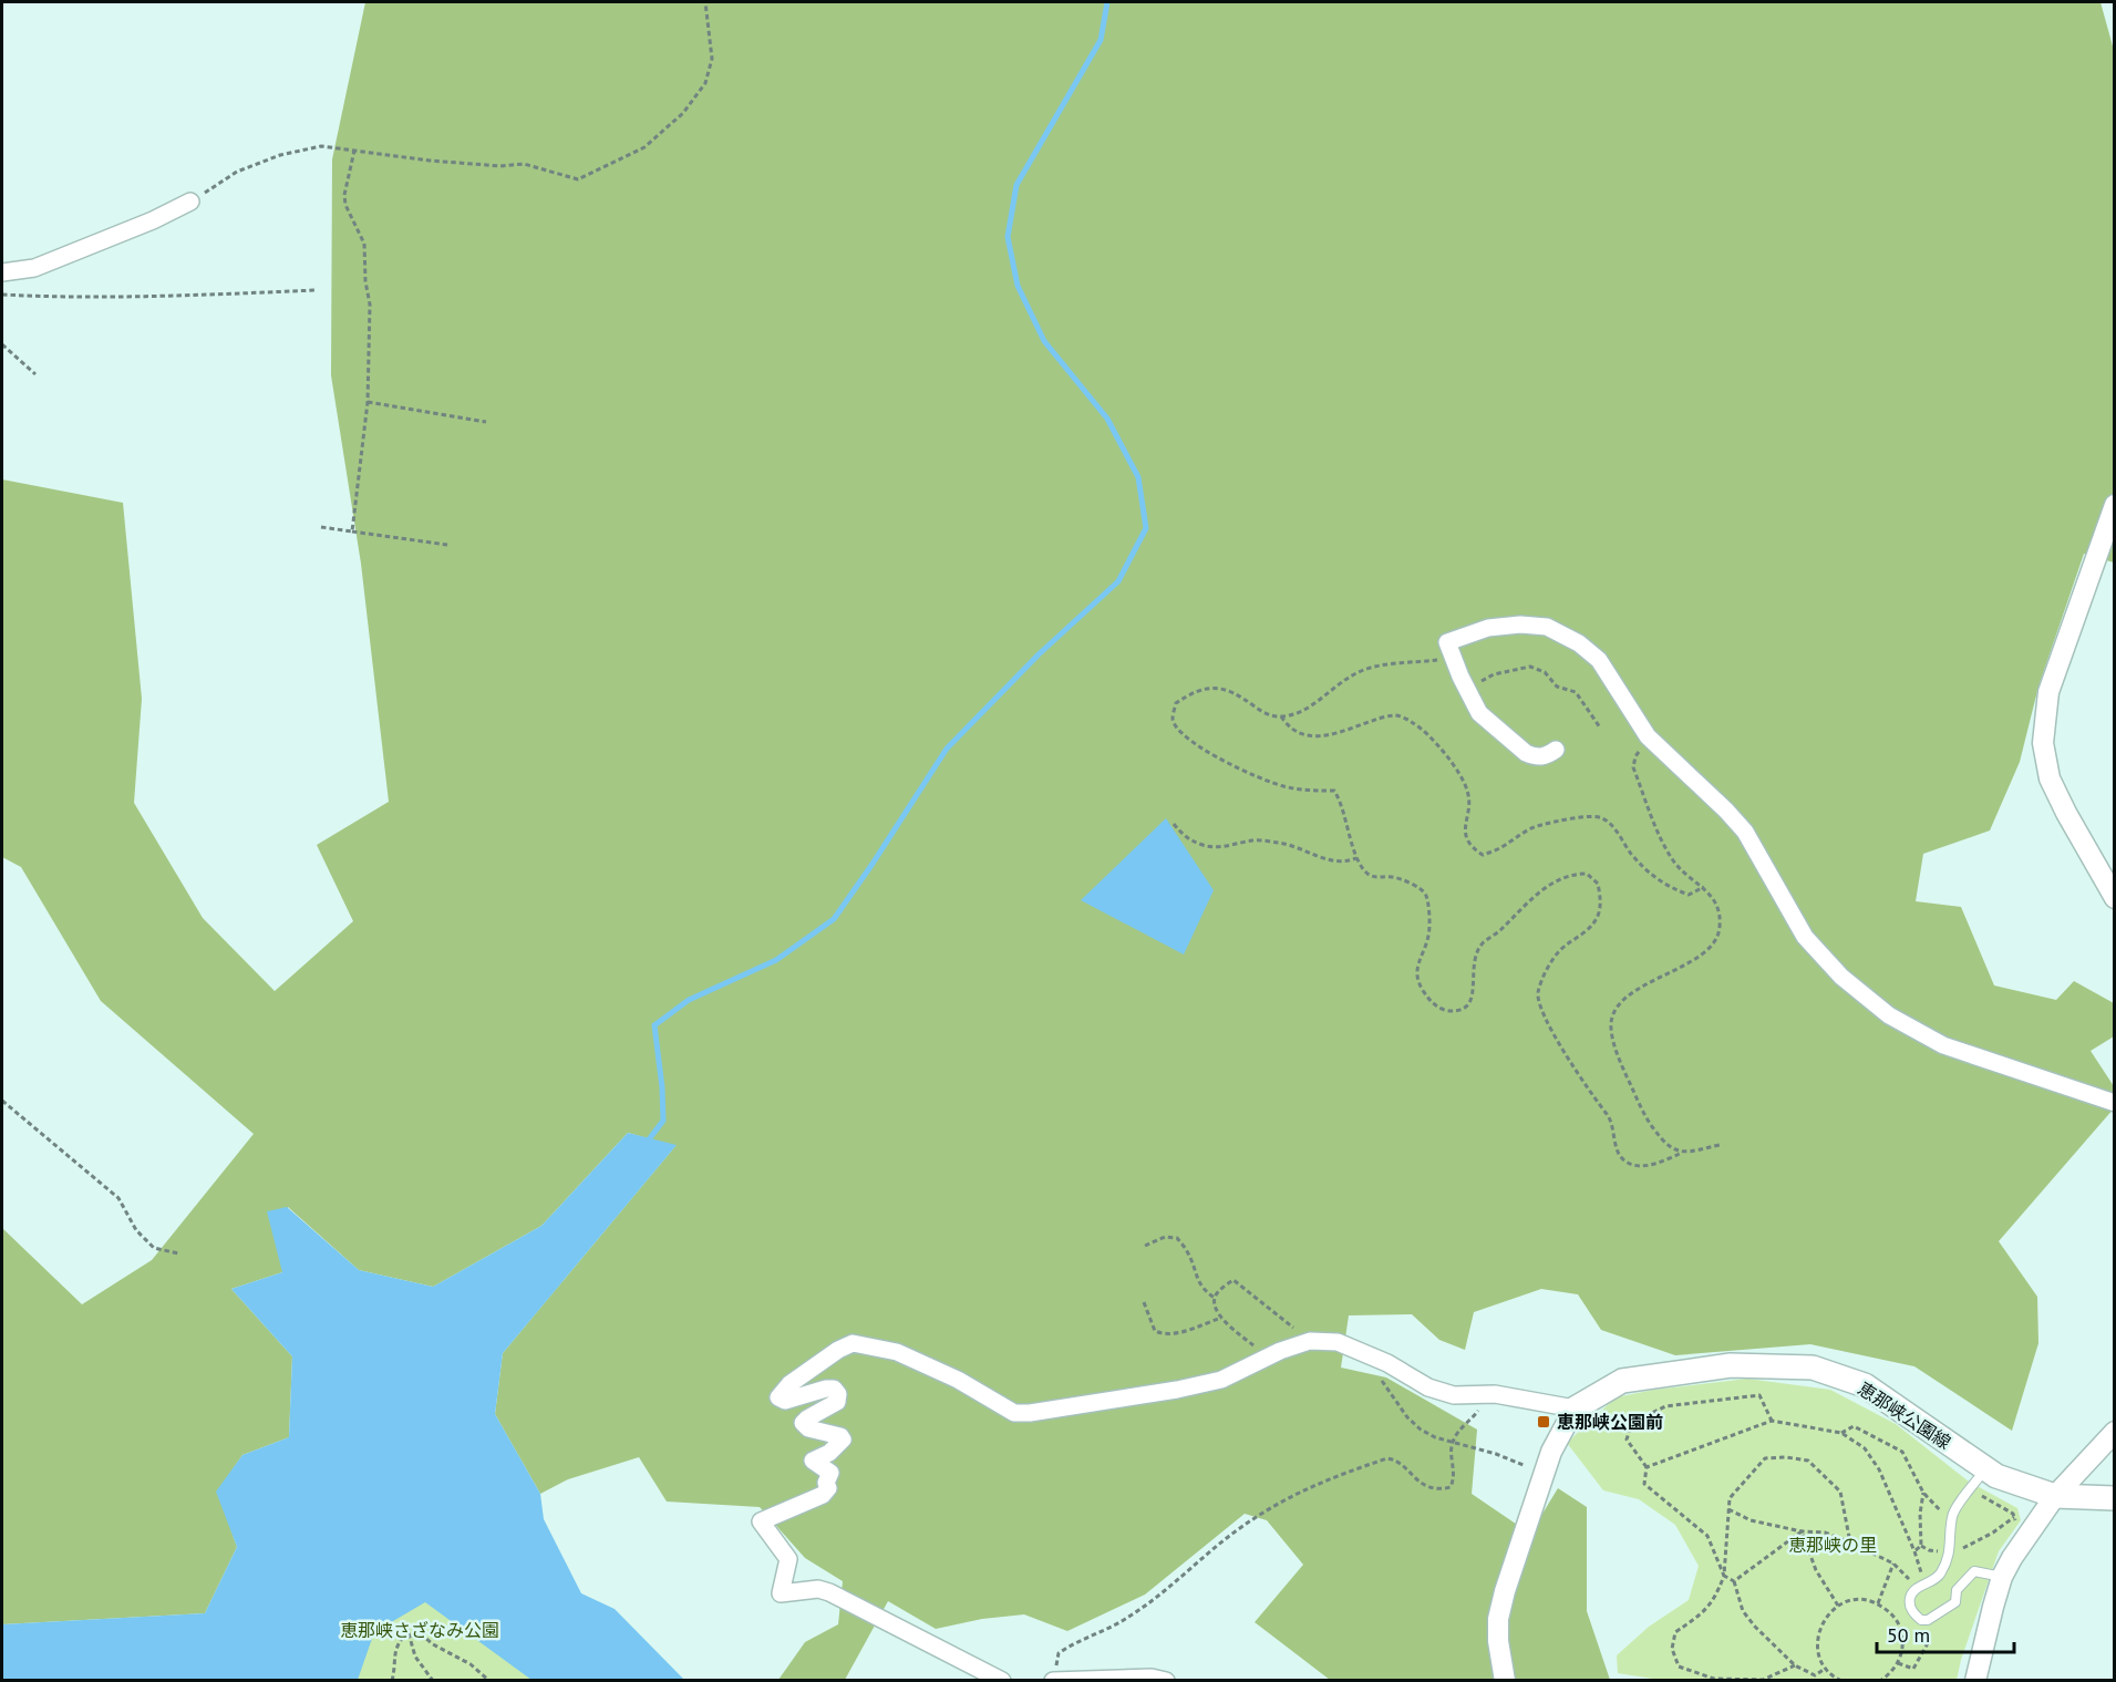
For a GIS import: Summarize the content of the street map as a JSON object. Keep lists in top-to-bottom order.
{
  "streets": {
    "main road": ["恵那峡公園線"]
  },
  "parks": ["恵那峡の里", "恵那峡さざなみ公園"],
  "places": {
    "transit": ["恵那峡公園前"]
  },
  "scale_bar": "50 m"
}
